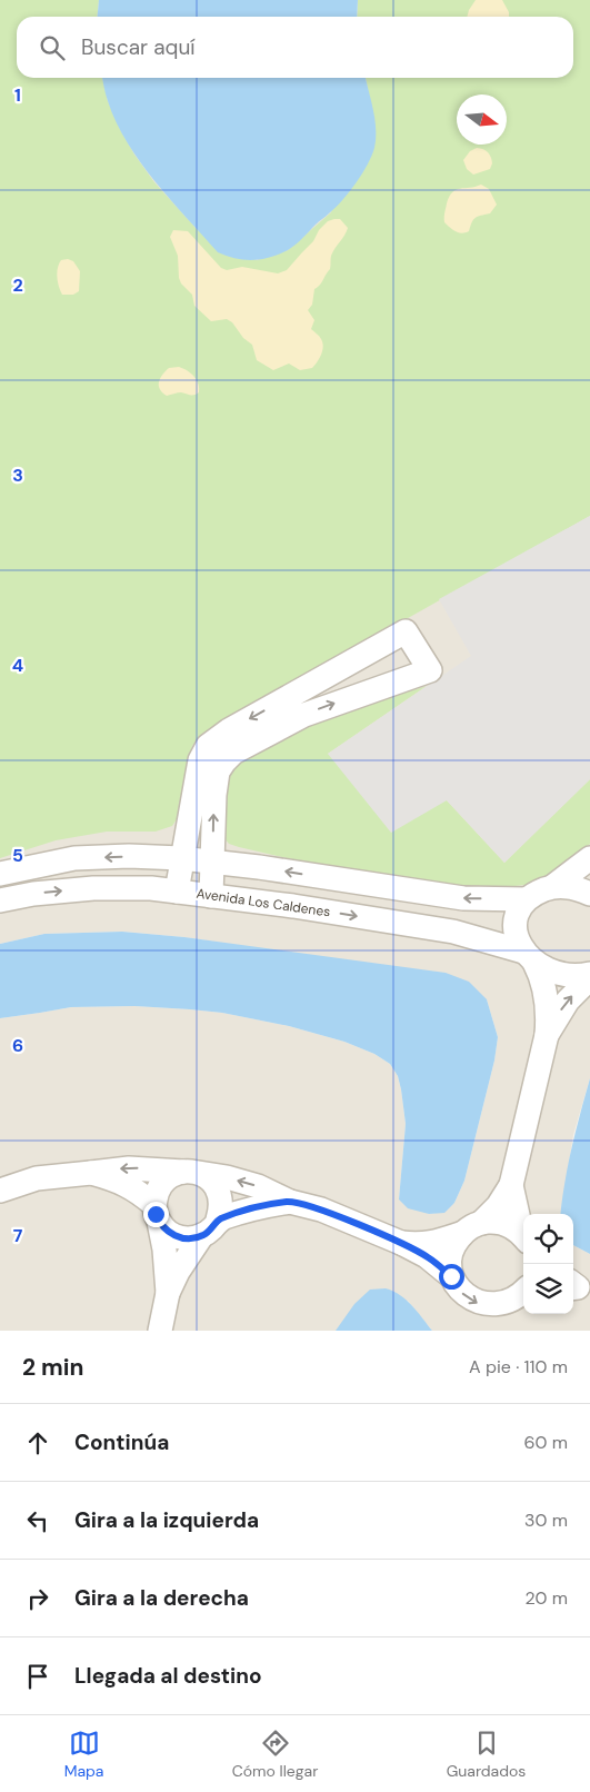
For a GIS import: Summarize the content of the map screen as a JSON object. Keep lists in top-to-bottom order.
{
  "streets": {
    "street": ["Avenida Los Caldenes"]
  },
  "north": "right",
  "page": {
    "search": "Buscar aquí",
    "heading": ["2 min", "A pie · 110 m"],
    "list": [
      ["Continúa", "60 m"],
      ["Gira a la izquierda", "30 m"],
      ["Gira a la derecha", "20 m"],
      "Llegada al destino"
    ],
    "nav": ["Mapa", "Cómo llegar", "Guardados"]
  },
  "grid": {
    "rows": [
      "1",
      "2",
      "3",
      "4",
      "5",
      "6",
      "7"
    ]
  }
}
